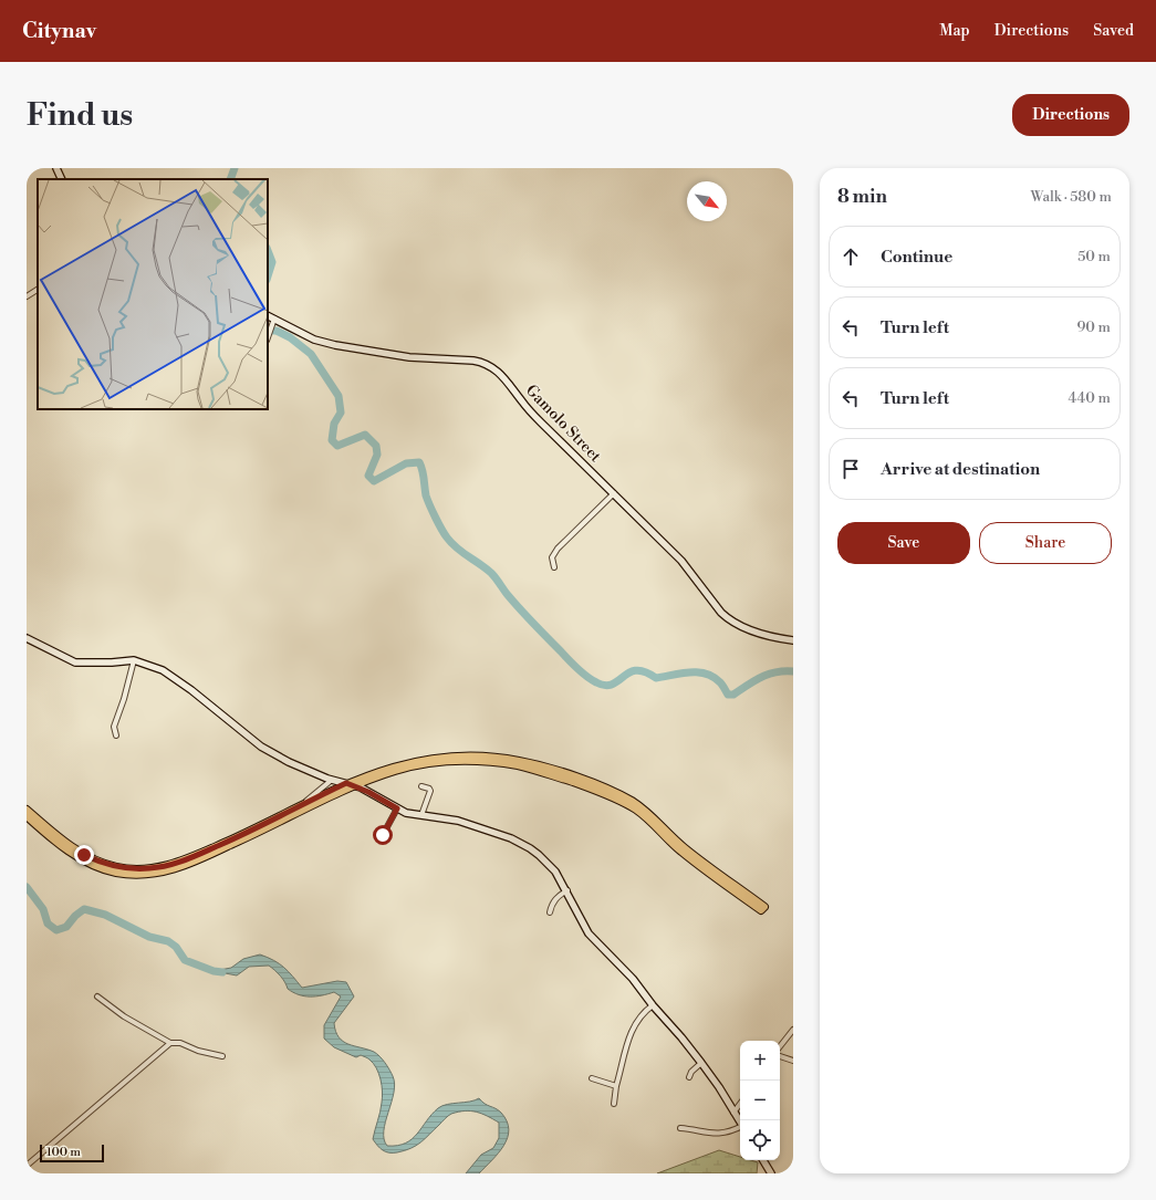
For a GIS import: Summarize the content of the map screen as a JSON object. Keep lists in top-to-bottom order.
{
  "streets": {
    "street": ["Gamolo Street"]
  },
  "scale_bar": "100 m",
  "north": "bottom right",
  "page": {
    "header": "Citynav",
    "nav": ["Map", "Directions", "Saved"],
    "buttons": [
      "Directions",
      ["Save", "Share"]
    ],
    "title": "Find us",
    "heading": ["8 min", "Walk · 580 m"],
    "list": [
      ["Continue", "50 m"],
      ["Turn left", "90 m"],
      ["Turn left", "440 m"],
      "Arrive at destination"
    ],
    "map_buttons": ["+", "−"],
    "scale": "100 m"
  }
}
